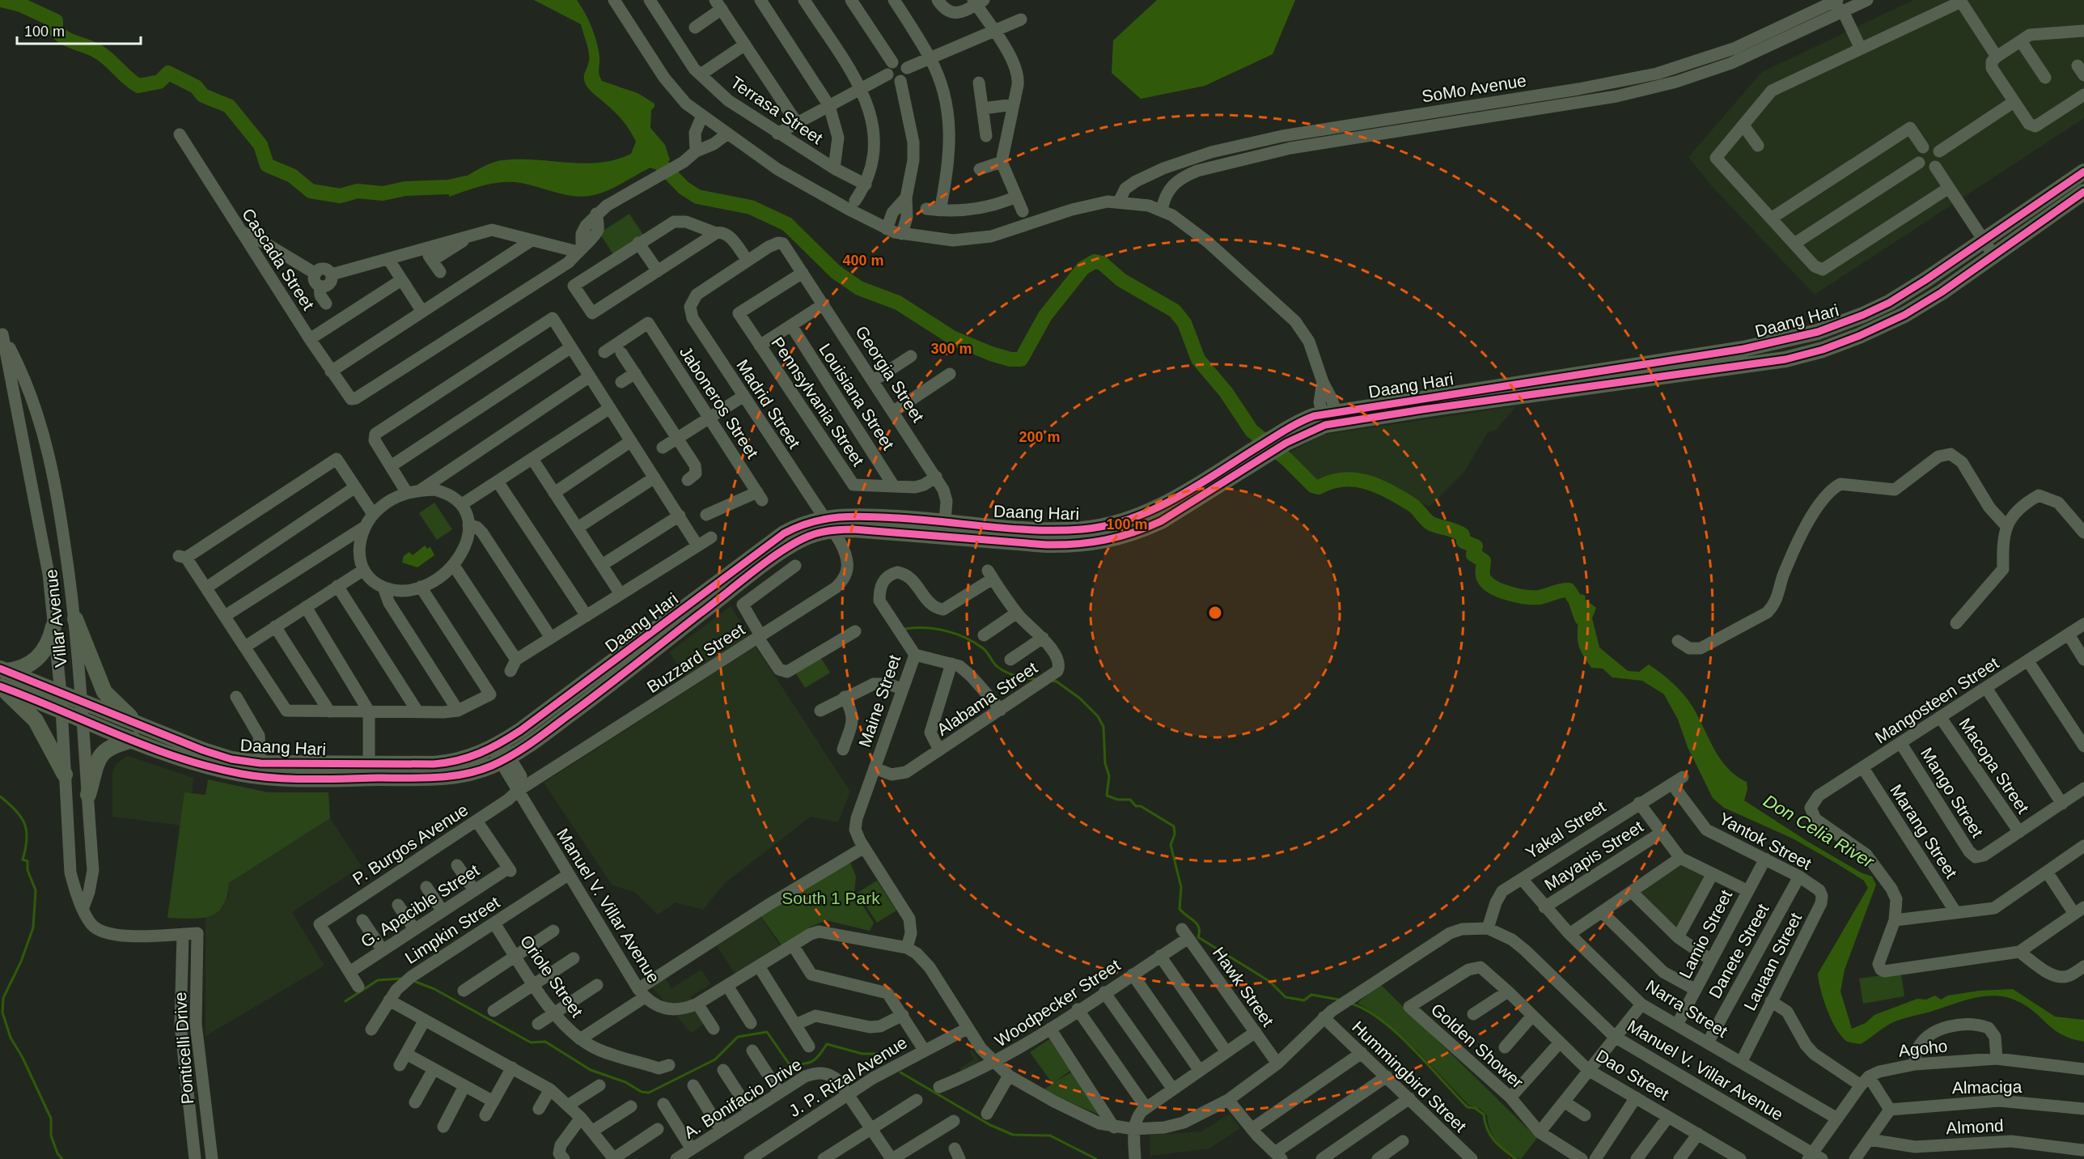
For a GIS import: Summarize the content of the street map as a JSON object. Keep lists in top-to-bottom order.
{
  "streets": {
    "main road": ["Daang Hari"],
    "street": [
      "SoMo Avenue",
      "Terrasa Street",
      "Cascada Street",
      "Georgia Street",
      "Louisiana Street",
      "Pennsylvania Street",
      "Jaboneros Street",
      "Madrid Street",
      "Villar Avenue",
      "Buzzard Street",
      "Alabama Street",
      "Mangosteen Street",
      "Maine Street",
      "Macopa Street",
      "Mango Street",
      "Yakal Street",
      "Marang Street",
      "Yantok Street",
      "P. Burgos Avenue",
      "Mayapis Street",
      "G. Apacible Street",
      "Manuel V. Villar Avenue",
      "Limpkin Street",
      "Lamio Street",
      "Danete Street",
      "Lauaan Street",
      "Oriole Street",
      "Hawk Street",
      "Woodpecker Street",
      "Narra Street",
      "Golden Shower",
      "Ponticelli Drive",
      "Agoho",
      "Dao Street",
      "J. P. Rizal Avenue",
      "Hummingbird Street",
      "Almaciga",
      "A. Bonifacio Drive",
      "Almond"
    ]
  },
  "crossings": [
    ["Daang Hari", "Georgia Street"],
    ["Daang Hari", "Madrid Street"],
    ["Daang Hari", "Villar Avenue"],
    ["Daang Hari", "Buzzard Street"],
    ["Daang Hari", "Manuel V. Villar Avenue"],
    ["Georgia Street", "Pennsylvania Street"],
    ["Georgia Street", "Madrid Street"],
    ["Louisiana Street", "Pennsylvania Street"],
    ["Madrid Street", "Buzzard Street"],
    ["Villar Avenue", "Ponticelli Drive"],
    ["Buzzard Street", "P. Burgos Avenue"],
    ["Buzzard Street", "Manuel V. Villar Avenue"],
    ["Alabama Street", "Maine Street"],
    ["Mangosteen Street", "Macopa Street"],
    ["Mangosteen Street", "Mango Street"],
    ["Mangosteen Street", "Marang Street"],
    ["Maine Street", "Manuel V. Villar Avenue"],
    ["Macopa Street", "Mango Street"],
    ["Yakal Street", "Yantok Street"],
    ["Yakal Street", "Manuel V. Villar Avenue"],
    ["Yakal Street", "Narra Street"],
    ["Yantok Street", "Lamio Street"],
    ["Yantok Street", "Danete Street"],
    ["Yantok Street", "Lauaan Street"],
    ["P. Burgos Avenue", "G. Apacible Street"],
    ["P. Burgos Avenue", "Manuel V. Villar Avenue"],
    ["Mayapis Street", "Narra Street"],
    ["Manuel V. Villar Avenue", "Limpkin Street"],
    ["Manuel V. Villar Avenue", "Hawk Street"],
    ["Manuel V. Villar Avenue", "Woodpecker Street"],
    ["Manuel V. Villar Avenue", "J. P. Rizal Avenue"],
    ["Manuel V. Villar Avenue", "Hummingbird Street"],
    ["Limpkin Street", "Oriole Street"],
    ["Lamio Street", "Narra Street"],
    ["Danete Street", "Narra Street"],
    ["Lauaan Street", "Narra Street"],
    ["Hawk Street", "Woodpecker Street"],
    ["Golden Shower", "Dao Street"],
    ["J. P. Rizal Avenue", "A. Bonifacio Drive"]
  ],
  "water": ["Don Celia River"],
  "parks": ["South 1 Park"],
  "scale_bar": "100 m",
  "rings": [
    "400 m",
    "300 m",
    "200 m",
    "100 m"
  ]
}
